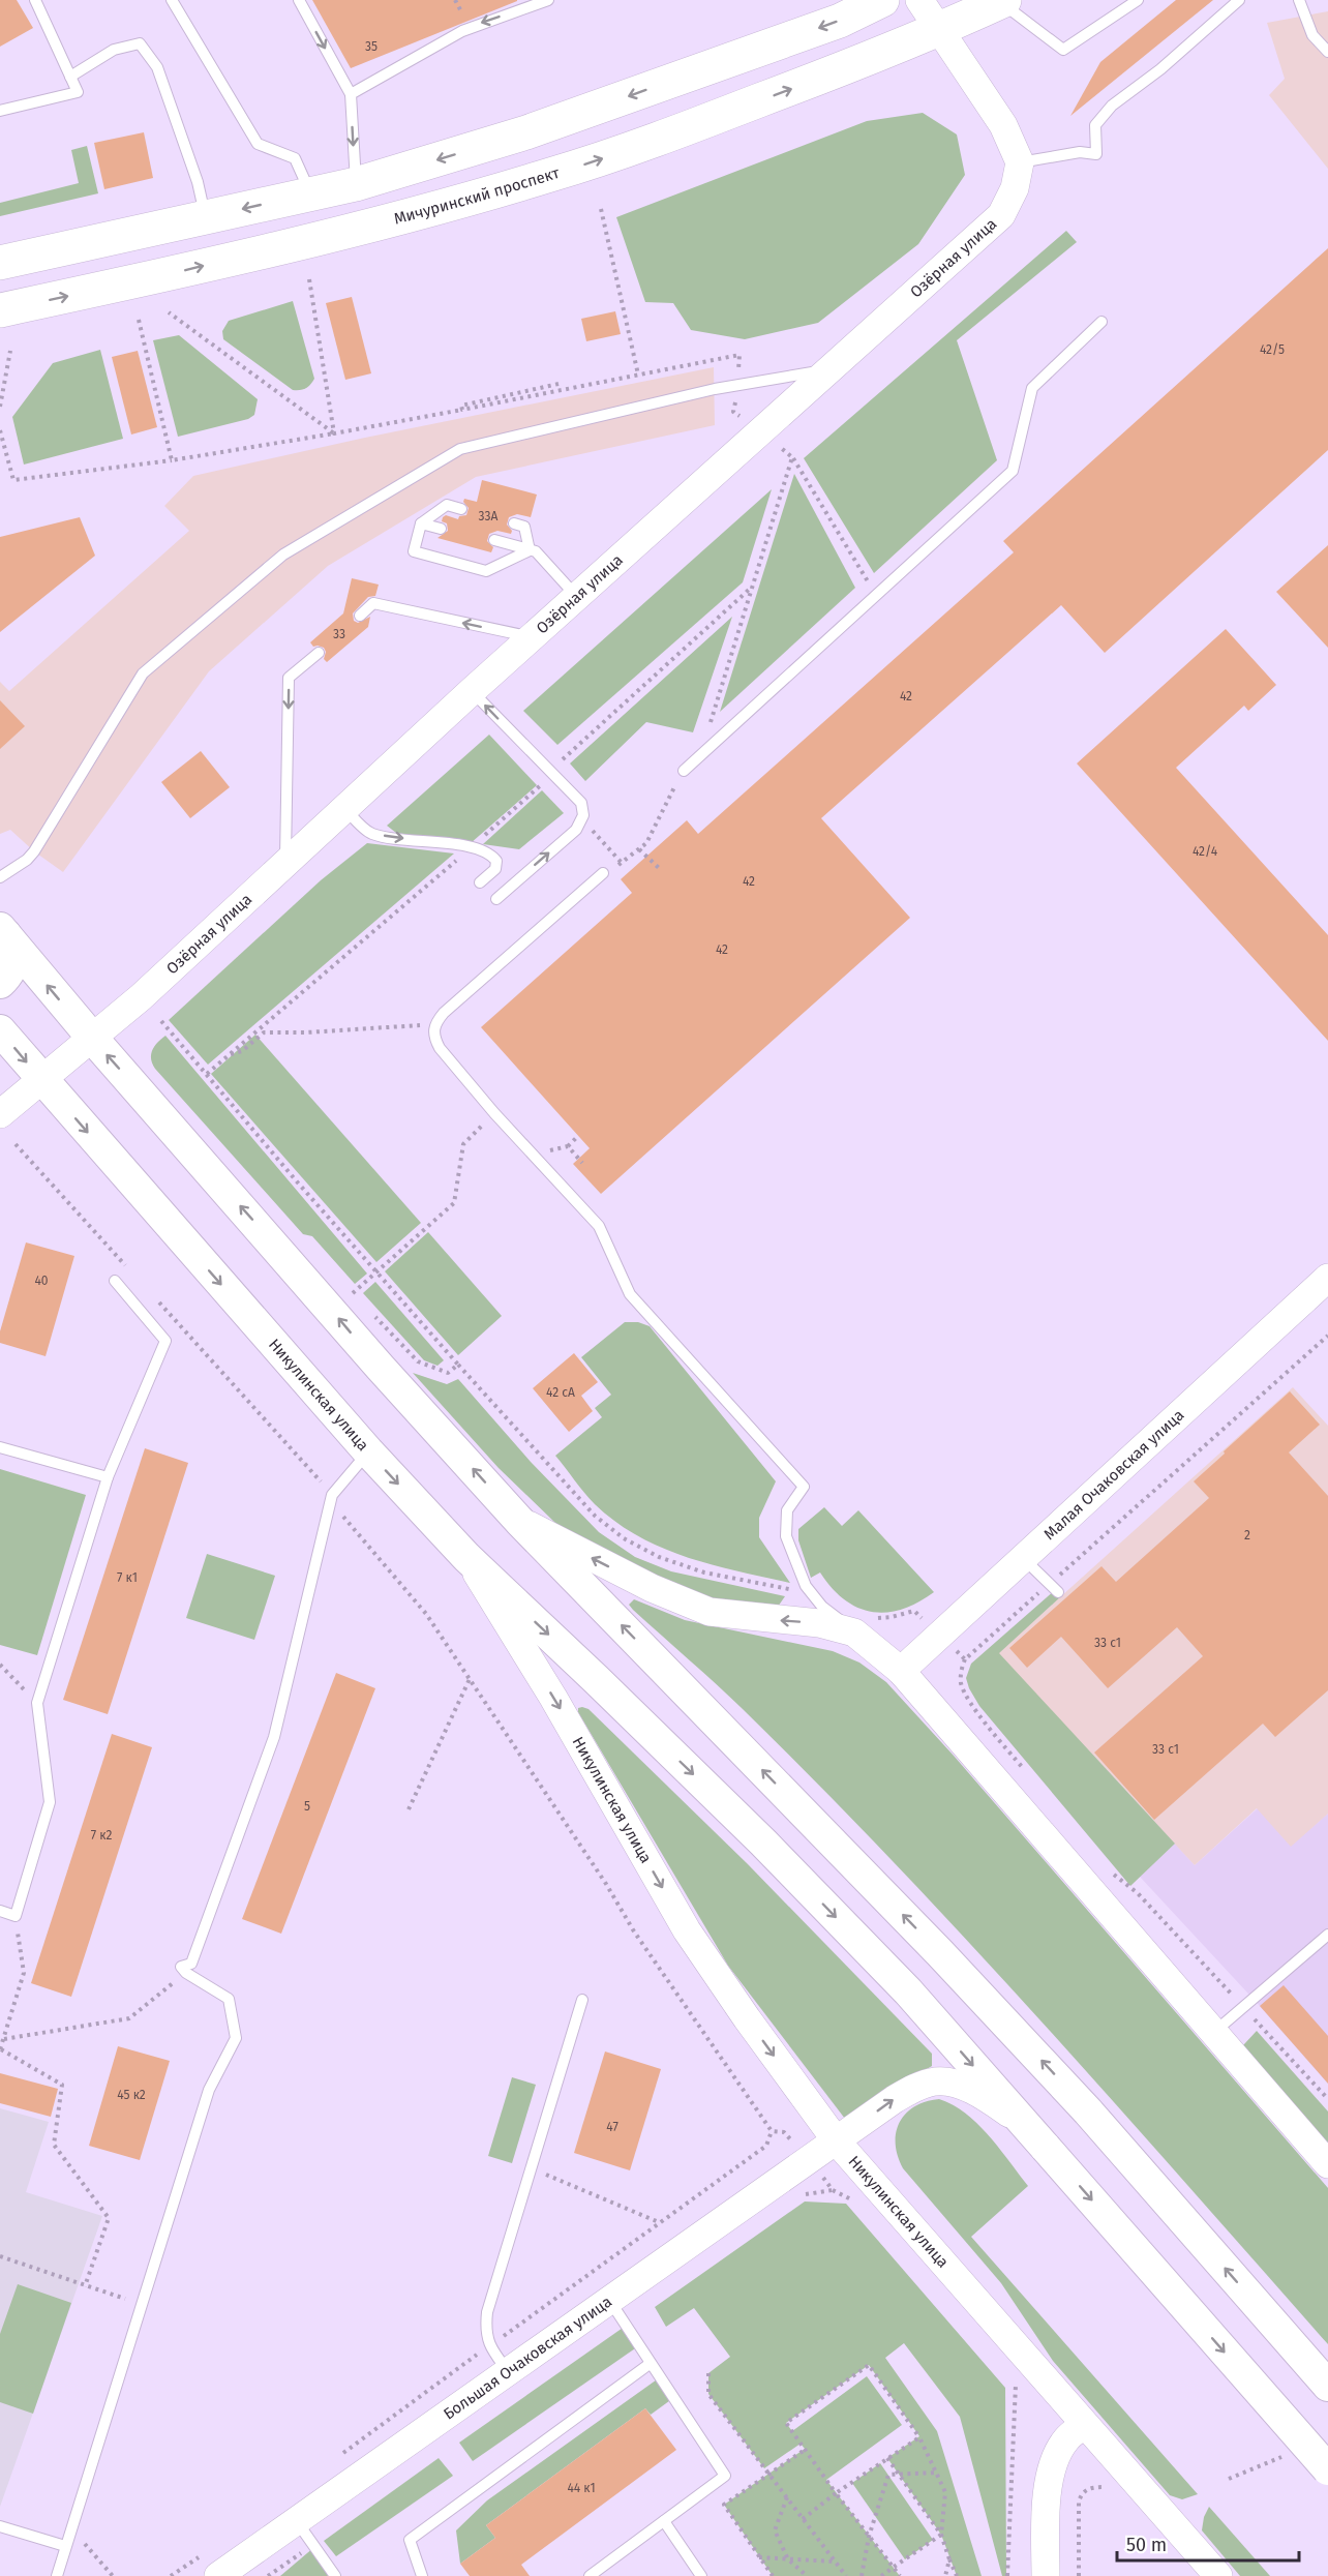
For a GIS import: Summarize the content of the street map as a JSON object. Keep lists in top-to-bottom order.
{
  "streets": {
    "main road": ["Мичуринский проспект", "Никулинская улица"],
    "street": ["Озёрная улица", "Малая Очаковская улица", "Большая Очаковская улица"]
  },
  "crossings": [
    ["Озёрная улица", "Никулинская улица"],
    ["Никулинская улица", "Большая Очаковская улица"]
  ],
  "house_numbers": [
    "35",
    "42/5",
    "33А",
    "33",
    "42",
    "42/4",
    "42",
    "42",
    "40",
    "42 сА",
    "2",
    "7 к1",
    "33 с1",
    "33 с1",
    "5",
    "7 к2",
    "45 к2",
    "47",
    "44 к1"
  ],
  "scale_bar": "50 m"
}
